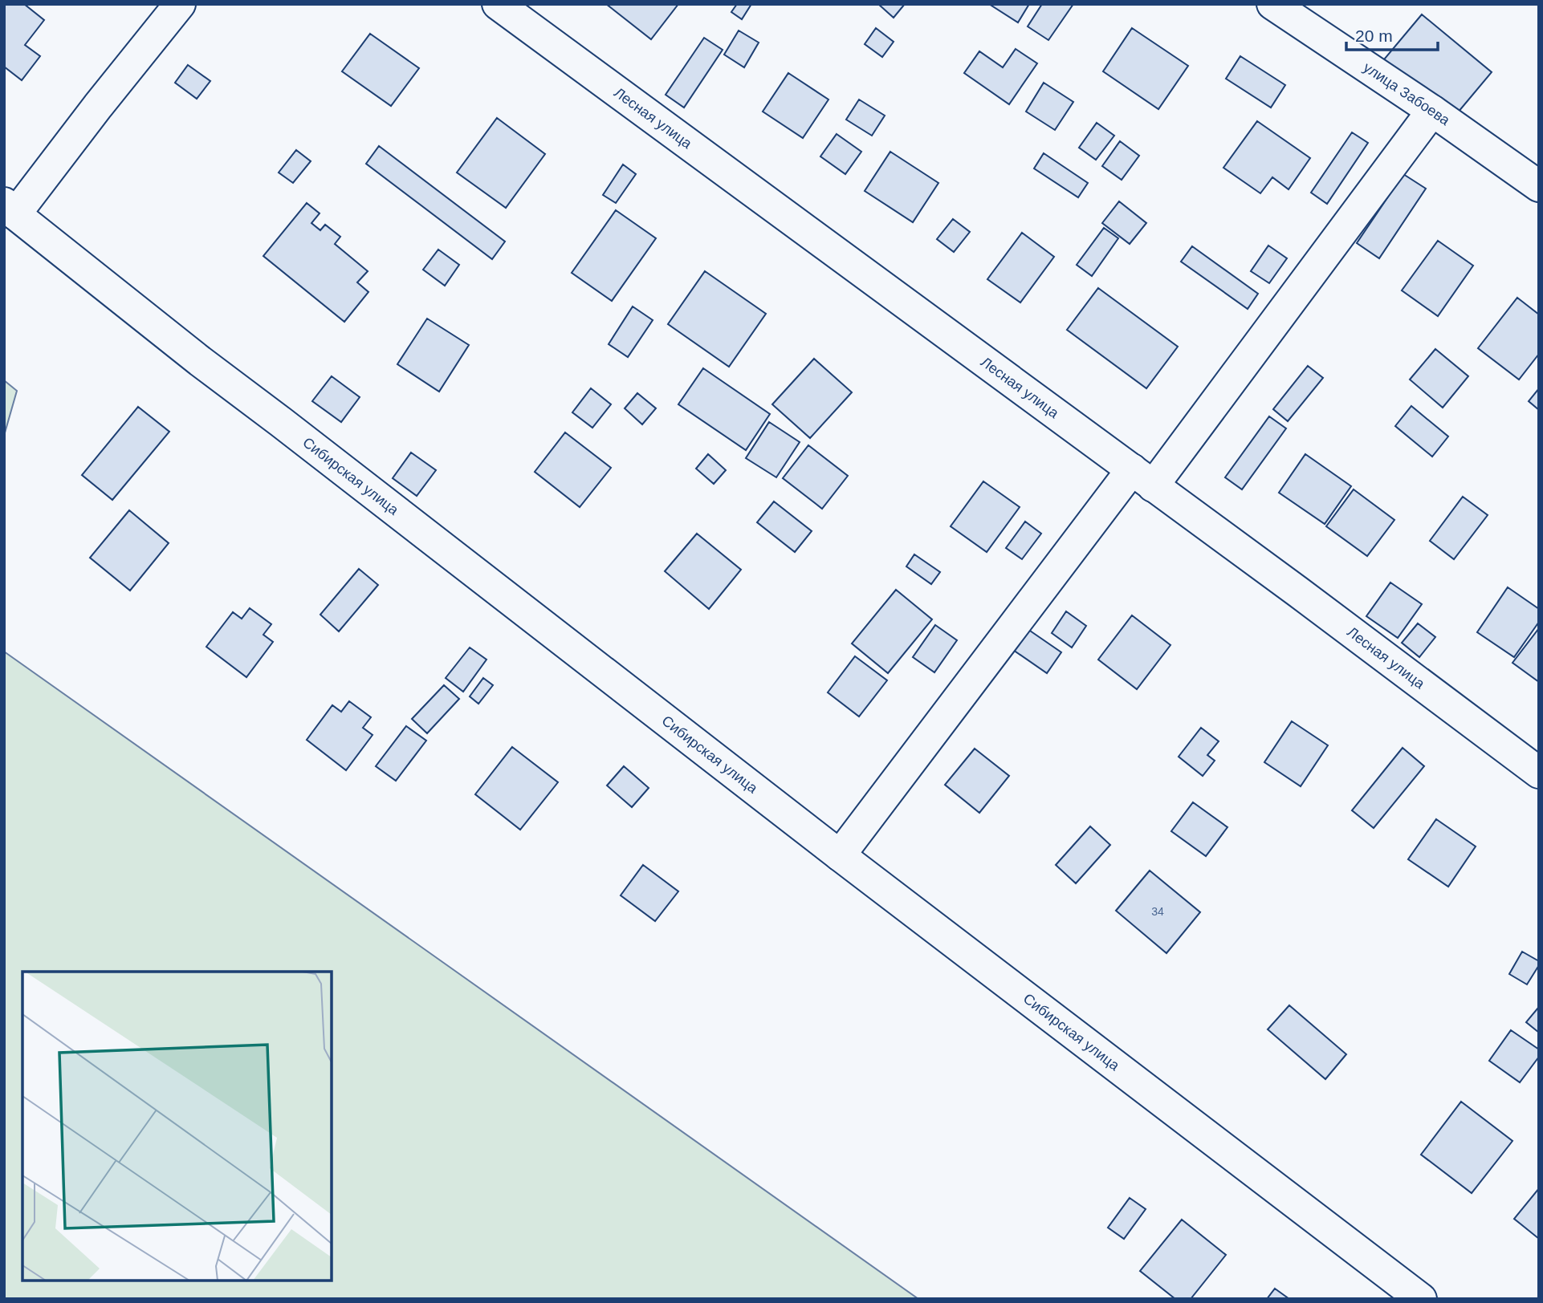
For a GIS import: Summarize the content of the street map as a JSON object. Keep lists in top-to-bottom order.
{
  "streets": {
    "street": ["улица Забоева", "Лесная улица", "Сибирская улица"]
  },
  "house_numbers": ["34"],
  "scale_bar": "20 m"
}
